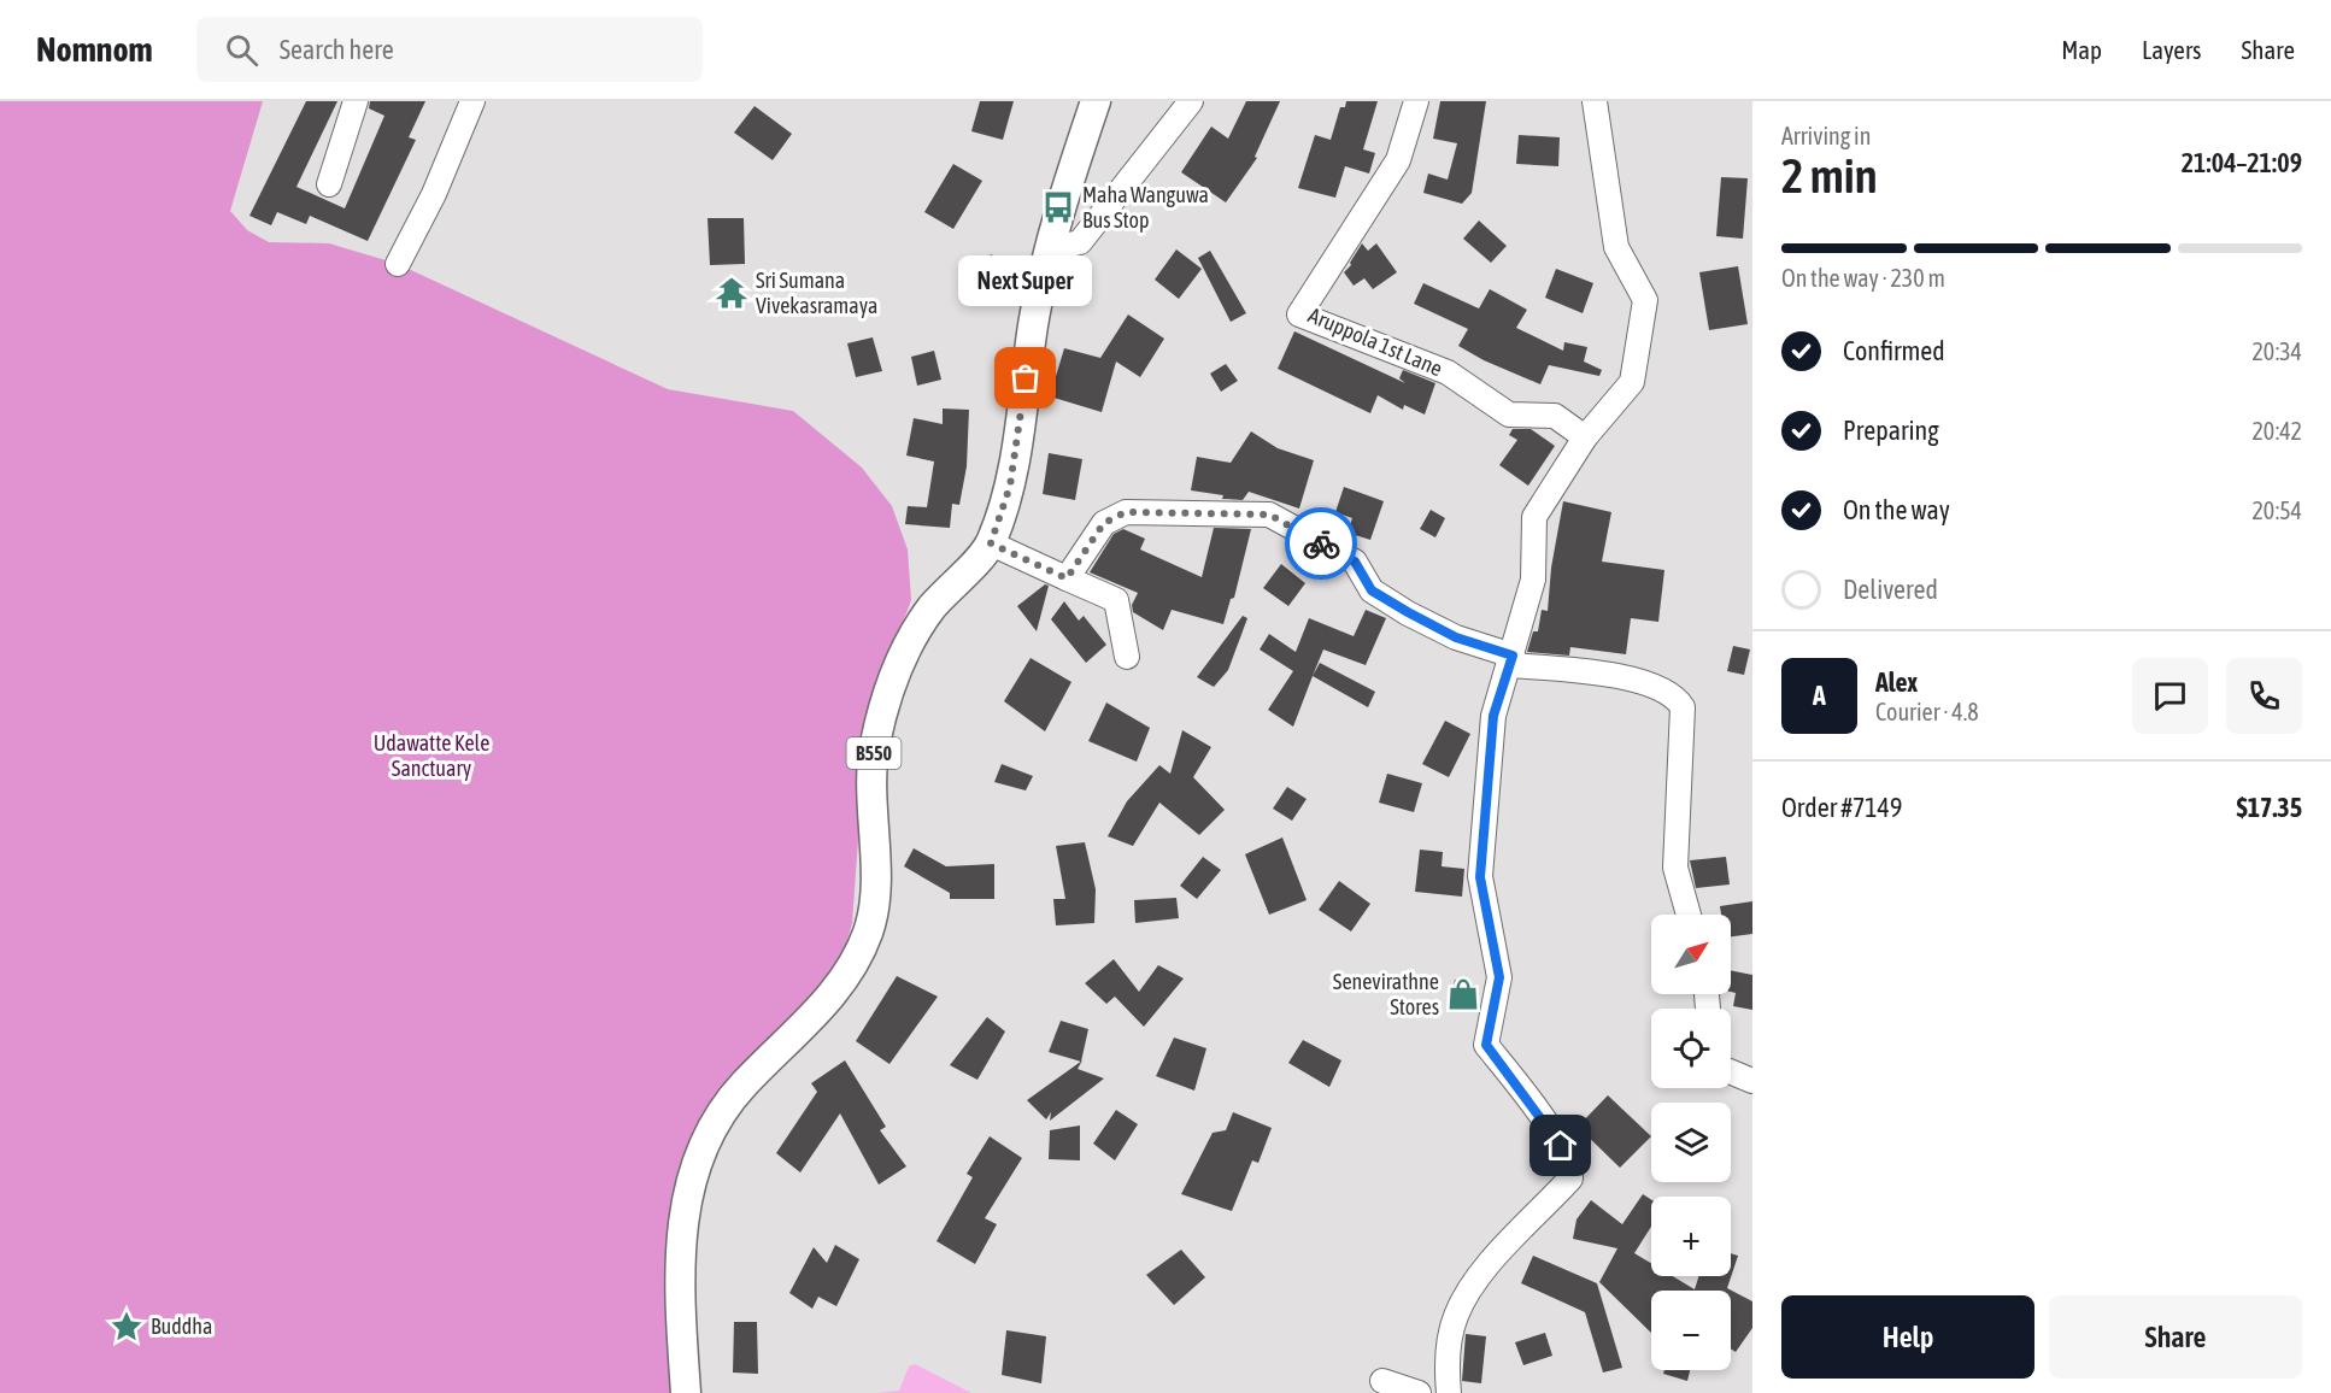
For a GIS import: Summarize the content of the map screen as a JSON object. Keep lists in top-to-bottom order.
{
  "streets": {
    "main road": ["B550"],
    "street": ["Aruppola 1st Lane"]
  },
  "parks": ["Udawatte Kele Sanctuary"],
  "places": {
    "bus stop": ["Maha Wanguwa Bus Stop"],
    "temple": ["Sri Sumana Vivekasramaya"],
    "other": ["Next Super"],
    "shop": ["Senevirathne Stores"],
    "place": ["Buddha"]
  },
  "north": "top right",
  "page": {
    "header": "Nomnom",
    "search": "Search here",
    "nav": ["Map", "Layers", "Share"],
    "heading": ["2 min", "Arriving in", "21:04–21:09"],
    "panel": [
      "Alex",
      "Courier · 4.8",
      "Order #7149",
      "$17.35"
    ],
    "bar": "On the way · 230 m",
    "bubble": "Next Super",
    "list": [
      ["Confirmed", "20:34"],
      ["Preparing", "20:42"],
      ["On the way", "20:54"],
      "Delivered"
    ],
    "round": "A",
    "map_buttons": ["+", "−"],
    "buttons": ["Help", "Share"]
  }
}
